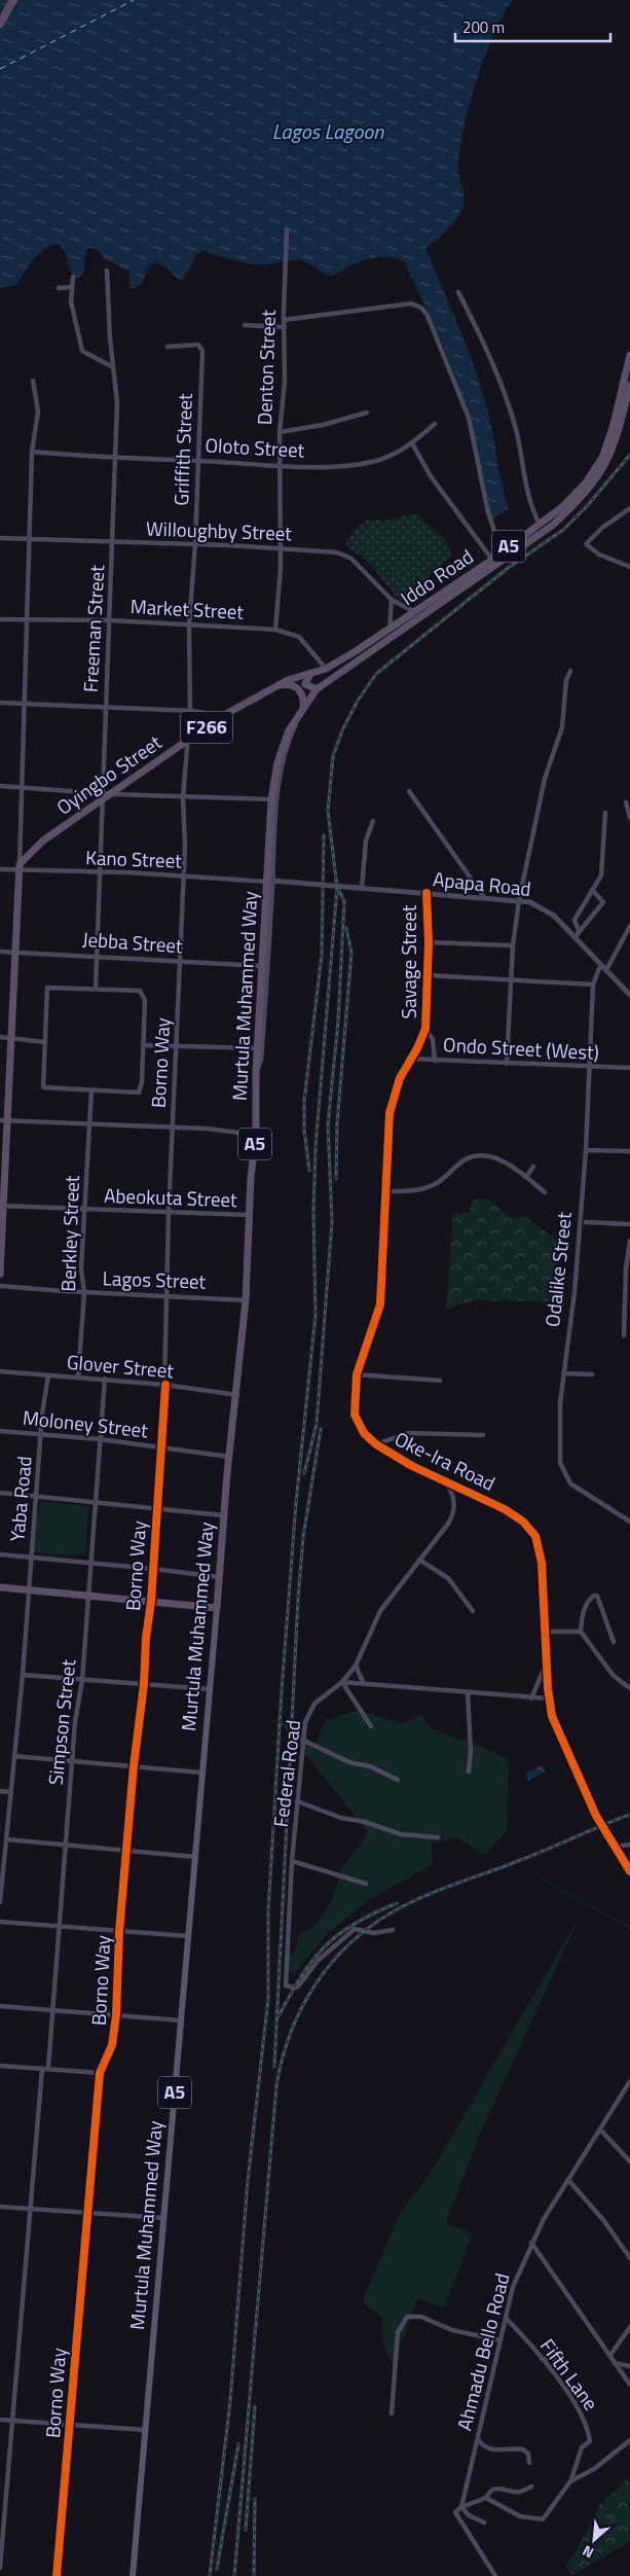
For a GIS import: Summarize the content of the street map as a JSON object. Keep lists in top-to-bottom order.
{
  "streets": {
    "highway": [
      "A5",
      "Iddo Road",
      "F266",
      "Oyingbo Street",
      "Murtula Muhammed Way"
    ],
    "street": [
      "Denton Street",
      "Oloto Street",
      "Griffith Street",
      "Willoughby Street",
      "Market Street",
      "Freeman Street",
      "Kano Street",
      "Apapa Road",
      "Jebba Street",
      "Savage Street",
      "Ondo Street (West)",
      "Borno Way",
      "Abeokuta Street",
      "Berkley Street",
      "Odalike Street",
      "Lagos Street",
      "Glover Street",
      "Moloney Street",
      "Oke-Ira Road",
      "Yaba Road",
      "Simpson Street",
      "Federal Road",
      "Ahmadu Bello Road",
      "Fifth Lane"
    ]
  },
  "crossings": [
    ["Denton Street", "Oloto Street"],
    ["Denton Street", "Willoughby Street"],
    ["Denton Street", "Market Street"],
    ["Oloto Street", "Griffith Street"],
    ["Oloto Street", "Freeman Street"],
    ["Griffith Street", "Willoughby Street"],
    ["Griffith Street", "Market Street"],
    ["Griffith Street", "Oyingbo Street"],
    ["Griffith Street", "Borno Way"],
    ["Willoughby Street", "Iddo Road"],
    ["Willoughby Street", "Freeman Street"],
    ["Iddo Road", "Market Street"],
    ["Iddo Road", "Oyingbo Street"],
    ["Iddo Road", "Murtula Muhammed Way"],
    ["Market Street", "Freeman Street"],
    ["Freeman Street", "Oyingbo Street"],
    ["Freeman Street", "Kano Street"],
    ["Freeman Street", "Jebba Street"],
    ["Oyingbo Street", "Kano Street"],
    ["Oyingbo Street", "Borno Way"],
    ["Kano Street", "Apapa Road"],
    ["Kano Street", "Murtula Muhammed Way"],
    ["Kano Street", "Borno Way"],
    ["Apapa Road", "Savage Street"],
    ["Apapa Road", "Murtula Muhammed Way"],
    ["Apapa Road", "Odalike Street"],
    ["Jebba Street", "Murtula Muhammed Way"],
    ["Jebba Street", "Borno Way"],
    ["Savage Street", "Ondo Street (West)"],
    ["Savage Street", "Oke-Ira Road"],
    ["Murtula Muhammed Way", "Abeokuta Street"],
    ["Murtula Muhammed Way", "Lagos Street"],
    ["Murtula Muhammed Way", "Glover Street"],
    ["Murtula Muhammed Way", "Moloney Street"],
    ["Ondo Street (West)", "Odalike Street"],
    ["Ondo Street (West)", "Oke-Ira Road"],
    ["Borno Way", "Abeokuta Street"],
    ["Borno Way", "Lagos Street"],
    ["Borno Way", "Glover Street"],
    ["Borno Way", "Moloney Street"],
    ["Abeokuta Street", "Berkley Street"],
    ["Berkley Street", "Lagos Street"],
    ["Berkley Street", "Glover Street"],
    ["Glover Street", "Yaba Road"],
    ["Glover Street", "Simpson Street"],
    ["Moloney Street", "Yaba Road"],
    ["Moloney Street", "Simpson Street"],
    ["Oke-Ira Road", "Federal Road"],
    ["Ahmadu Bello Road", "Fifth Lane"]
  ],
  "water": ["Lagos Lagoon"],
  "scale_bar": "200 m",
  "north": "bottom left"
}
